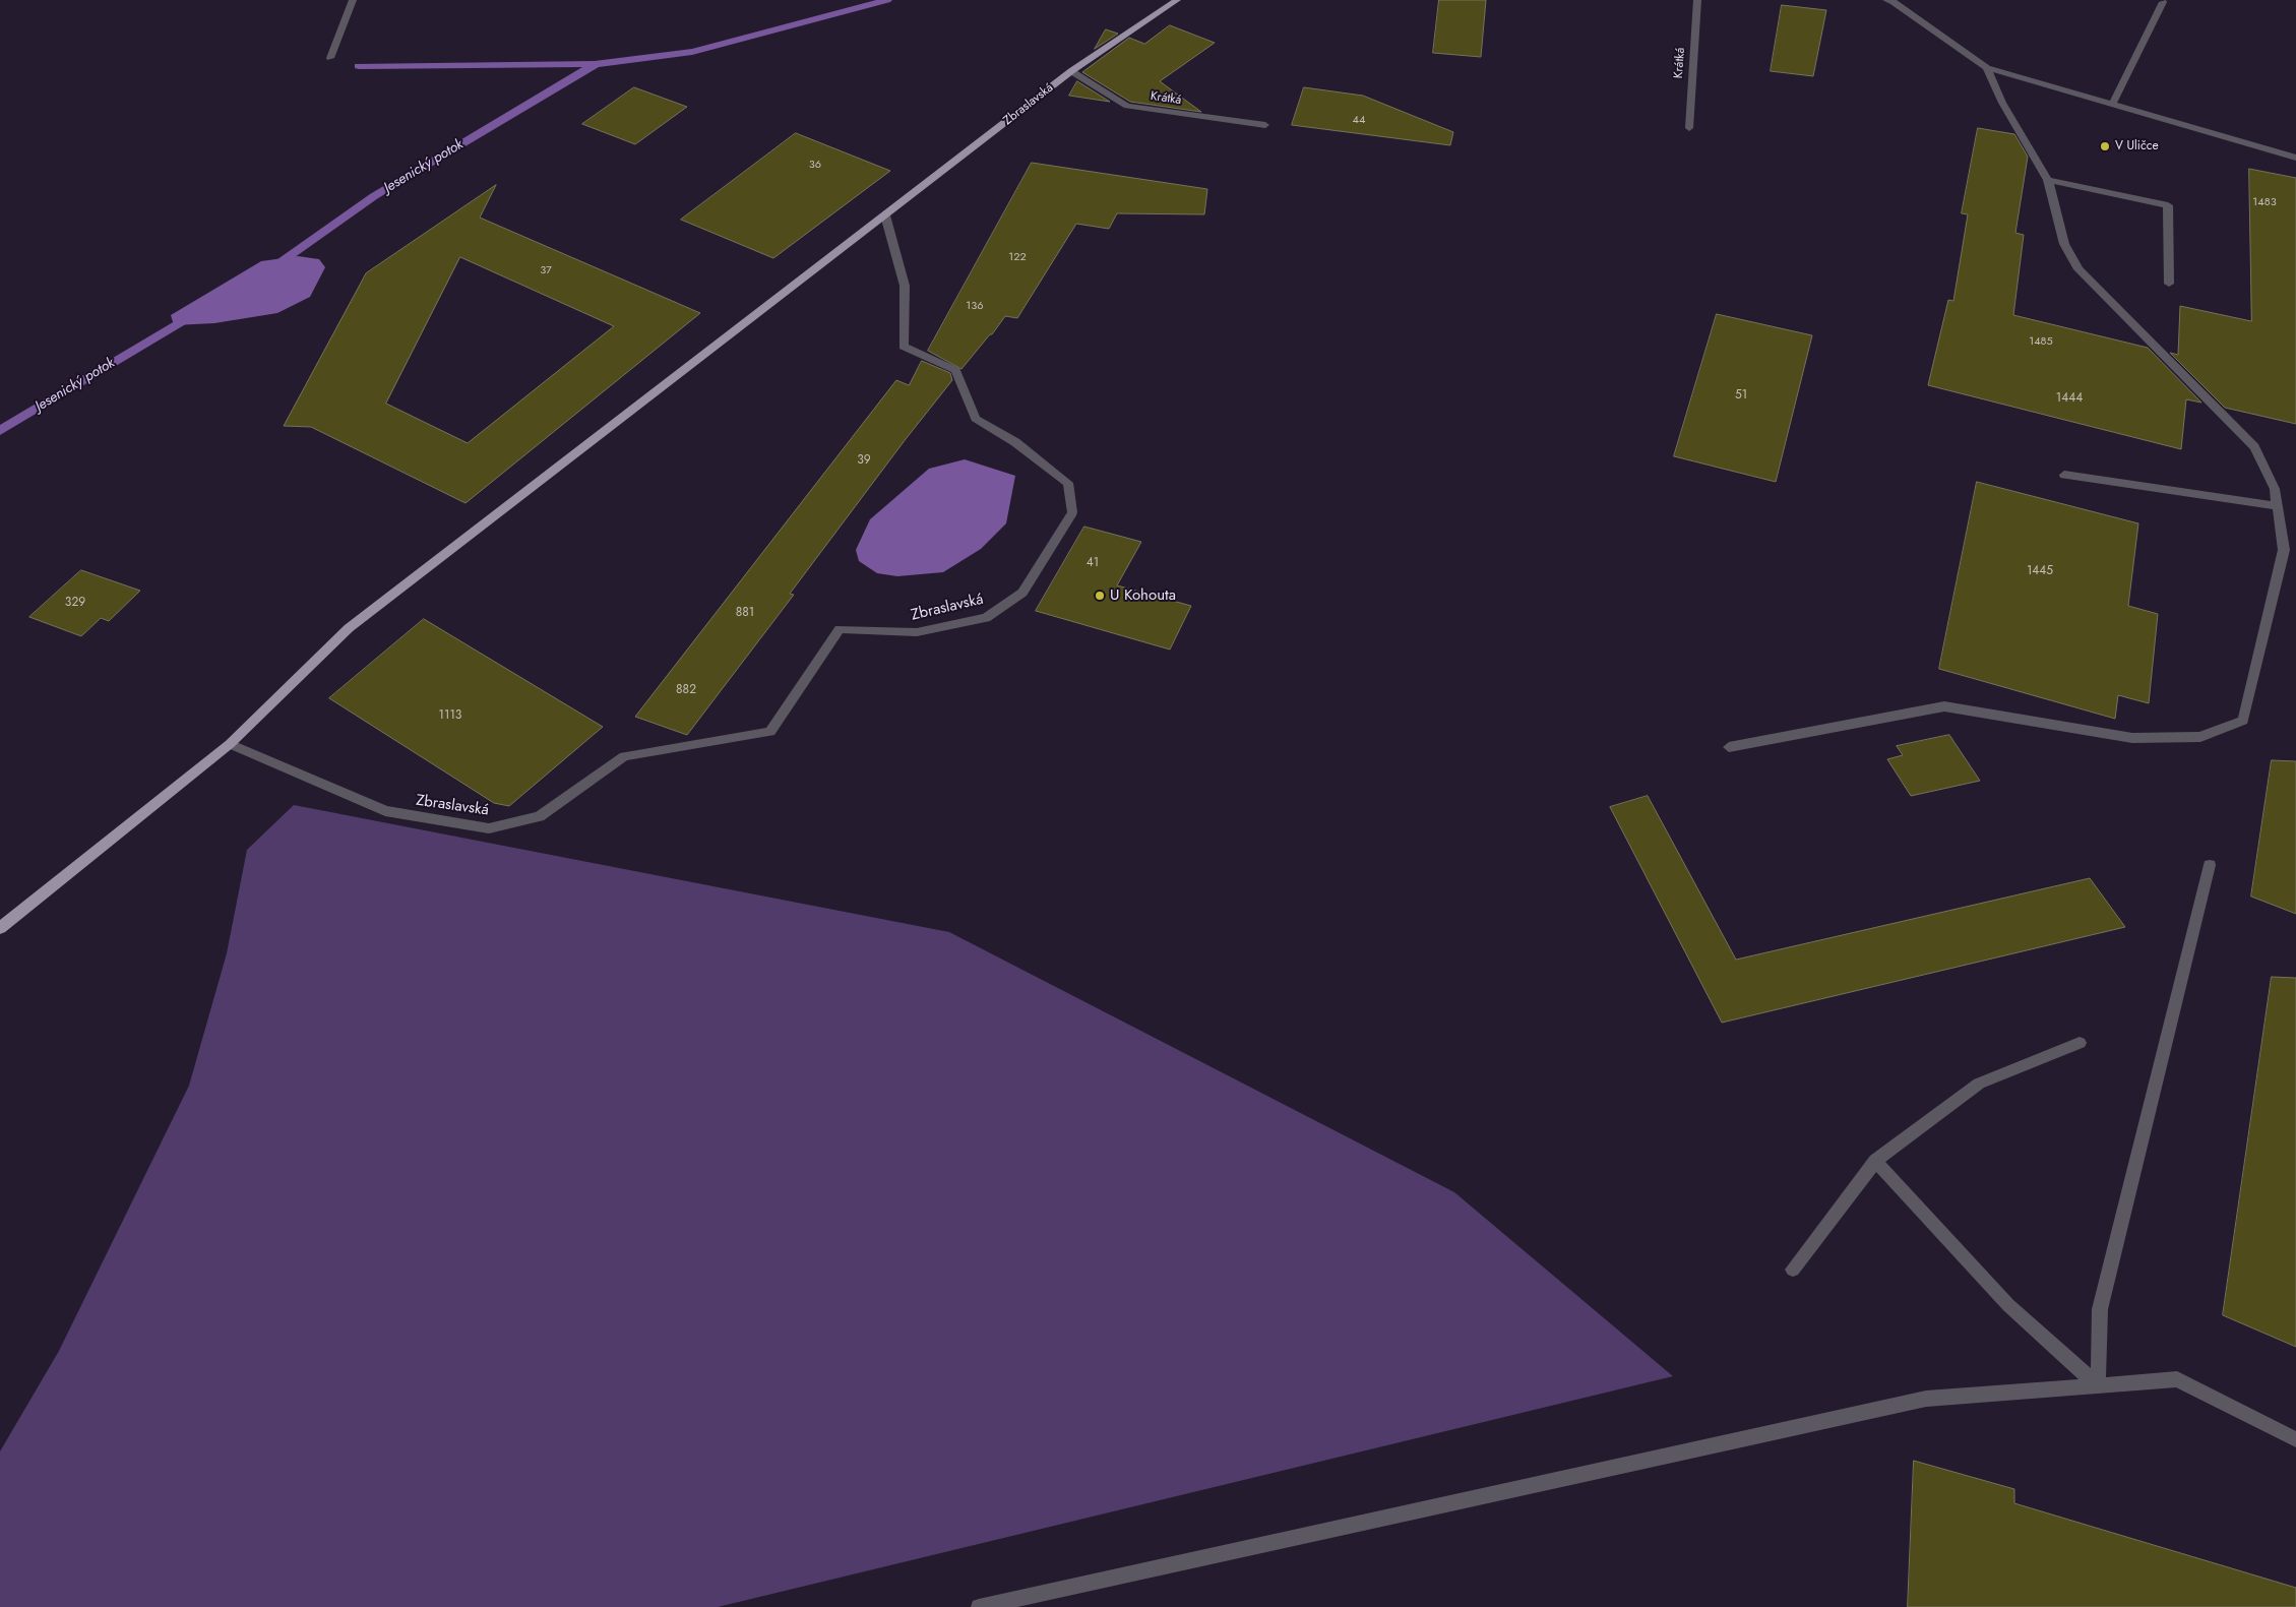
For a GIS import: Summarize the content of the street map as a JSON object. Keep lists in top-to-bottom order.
{
  "streets": {
    "main road": ["Zbraslavská"],
    "street": ["Krátká"]
  },
  "crossings": [
    ["Krátká", "Zbraslavská"]
  ],
  "water": ["Jesenický potok"],
  "places": ["V Uličce", "U Kohouta"],
  "house_numbers": [
    "44",
    "36",
    "1483",
    "122",
    "37",
    "136",
    "1485",
    "51",
    "1444",
    "39",
    "41",
    "1445",
    "329",
    "881",
    "882",
    "1113"
  ]
}
